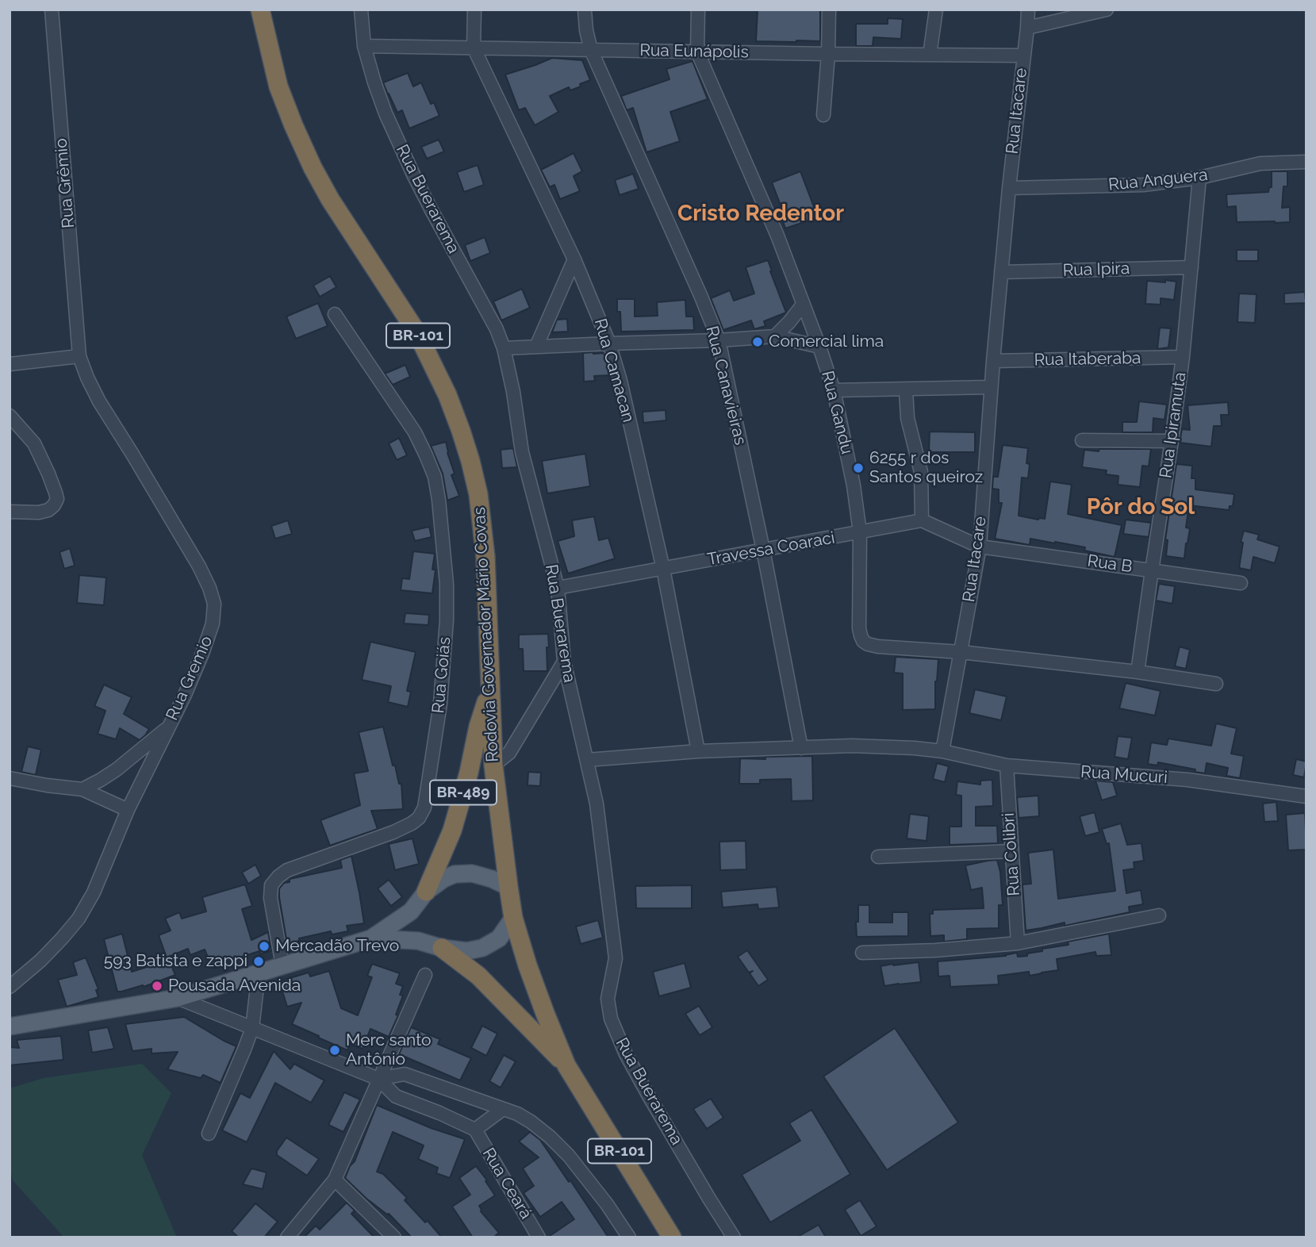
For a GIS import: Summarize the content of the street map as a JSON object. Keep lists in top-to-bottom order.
{
  "streets": {
    "highway": ["BR-101", "Rodovia Governador Mário Covas", "BR-489"],
    "street": [
      "Rua Eunápolis",
      "Rua Itacare",
      "Rua Anguera",
      "Rua Grêmio",
      "Rua Buerarema",
      "Rua Ipira",
      "Rua Itaberaba",
      "Rua Camacan",
      "Rua Canavieiras",
      "Rua Gandu",
      "Rua Ipiramuta",
      "Travessa Coaraci",
      "Rua B",
      "Rua Goiás",
      "Rua Gremio",
      "Rua Mucuri",
      "Rua Colibri",
      "Rua Ceará"
    ]
  },
  "crossings": [
    ["Rua Eunápolis", "Rua Itacare"],
    ["Rua Eunápolis", "Rua Buerarema"],
    ["Rua Eunápolis", "Rua Camacan"],
    ["Rua Eunápolis", "Rua Canavieiras"],
    ["Rua Eunápolis", "Rua Gandu"],
    ["Rua Itacare", "Rua Anguera"],
    ["Rua Itacare", "Rua Ipira"],
    ["Rua Itacare", "Rua Itaberaba"],
    ["Rua Itacare", "Rua Gandu"],
    ["Rua Itacare", "Rua B"],
    ["Rua Itacare", "Rua Mucuri"],
    ["Rua Anguera", "Rua Ipiramuta"],
    ["Rua Grêmio", "Rua Gremio"],
    ["Rua Buerarema", "Travessa Coaraci"],
    ["Rua Ipira", "Rua Ipiramuta"],
    ["Rua Itaberaba", "Rua Ipiramuta"],
    ["Rua Camacan", "Travessa Coaraci"],
    ["Rua Canavieiras", "Travessa Coaraci"],
    ["Rua Gandu", "Travessa Coaraci"],
    ["Rua Ipiramuta", "Rua B"],
    ["Rodovia Governador Mário Covas", "BR-489"],
    ["Rua Goiás", "BR-489"],
    ["Rua Mucuri", "Rua Colibri"]
  ],
  "districts": ["Cristo Redentor", "Pôr do Sol"],
  "places": [
    "Comercial lima",
    "6255 r dos Santos queiroz",
    "Mercadão Trevo",
    "593 Batista e zappi",
    "Pousada Avenida",
    "Merc santo Antônio"
  ]
}
